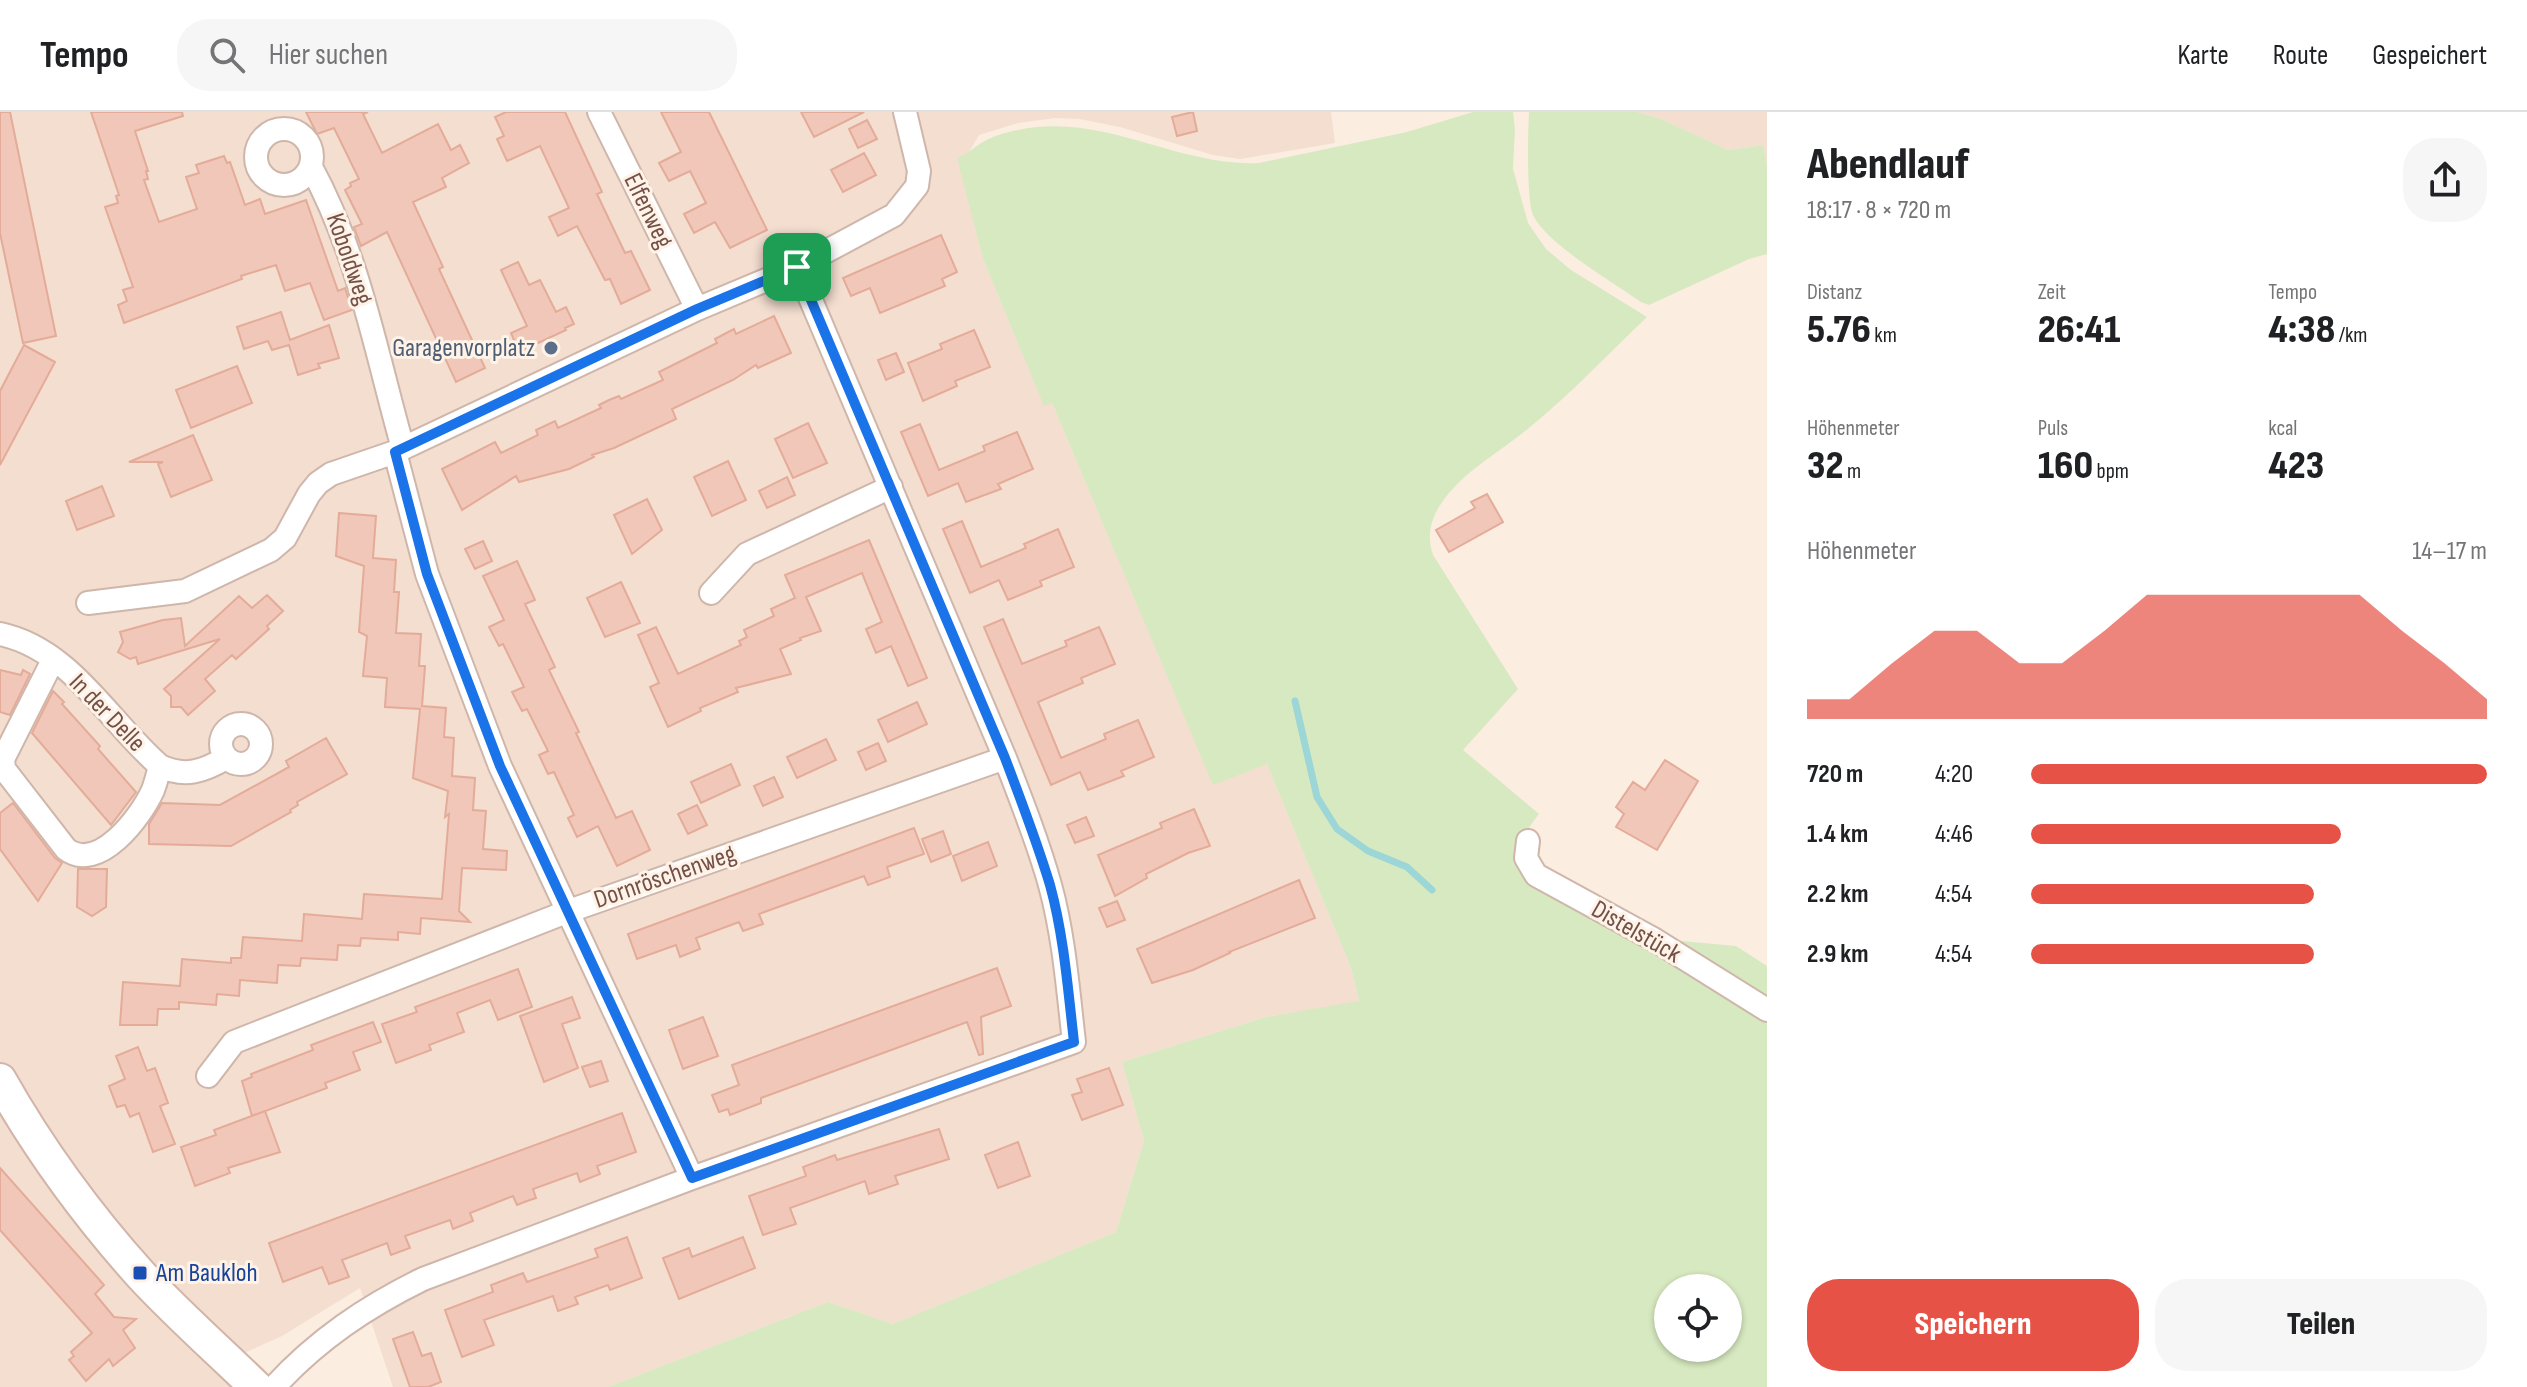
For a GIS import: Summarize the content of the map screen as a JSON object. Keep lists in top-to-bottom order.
{
  "streets": {
    "street": [
      "Elfenweg",
      "Koboldweg",
      "In der Delle",
      "Dornröschenweg",
      "Distelstück"
    ]
  },
  "crossings": [
    ["Koboldweg", "Dornröschenweg"]
  ],
  "places": {
    "other": ["Garagenvorplatz"],
    "transit": ["Am Baukloh"]
  },
  "page": {
    "header": "Tempo",
    "search": "Hier suchen",
    "nav": ["Karte", "Route", "Gespeichert"],
    "heading": ["Abendlauf", "18:17 · 8 × 720 m"],
    "stats": [
      ["Distanz", "5.76 km"],
      ["Zeit", "26:41"],
      ["Tempo", "4:38 /km"],
      ["Höhenmeter", "32 m"],
      ["Puls", "160 bpm"],
      ["kcal", "423"]
    ],
    "chart": ["Höhenmeter", "14–17 m"],
    "list": [
      {
        "name": "720 m",
        "note": "4:20"
      },
      {
        "name": "1.4 km",
        "note": "4:46"
      },
      {
        "name": "2.2 km",
        "note": "4:54"
      },
      {
        "name": "2.9 km",
        "note": "4:54"
      }
    ],
    "buttons": ["Speichern", "Teilen"]
  }
}
